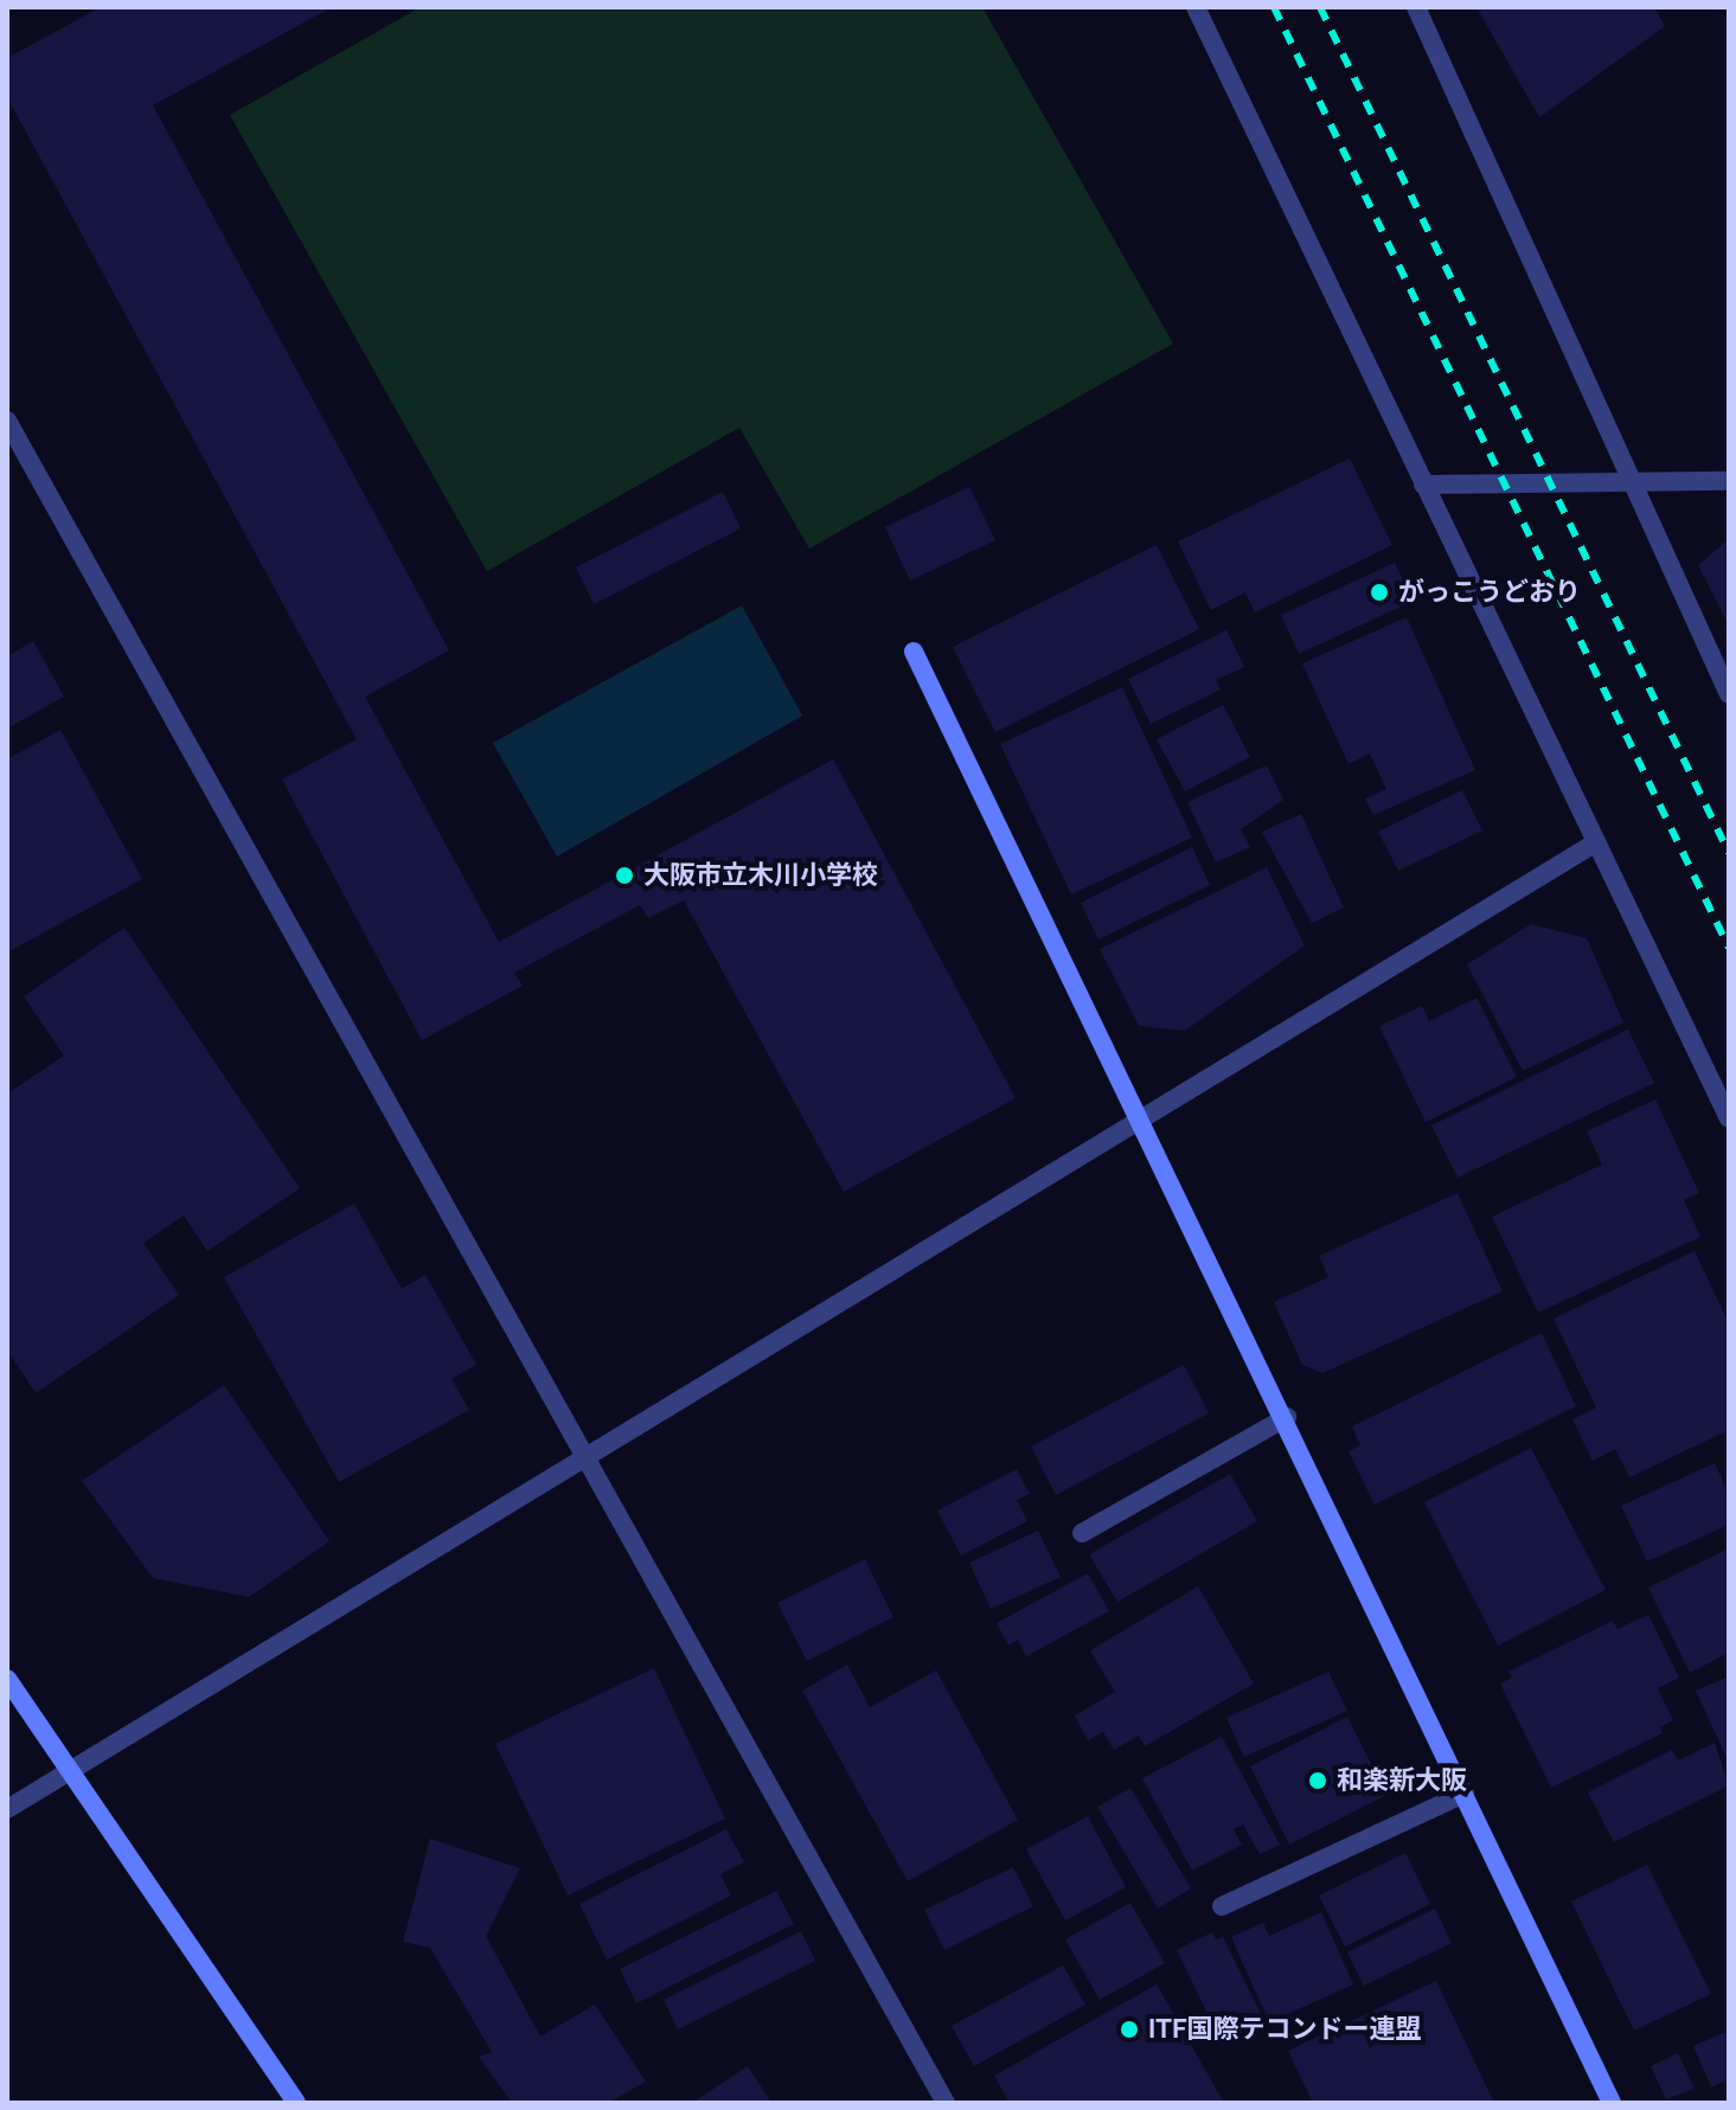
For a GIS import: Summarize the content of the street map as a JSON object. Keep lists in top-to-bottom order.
{
  "places": [
    "がっこうどおり",
    "大阪市立木川小学校",
    "和楽新大阪",
    "ITF国際テコンドー連盟"
  ]
}
